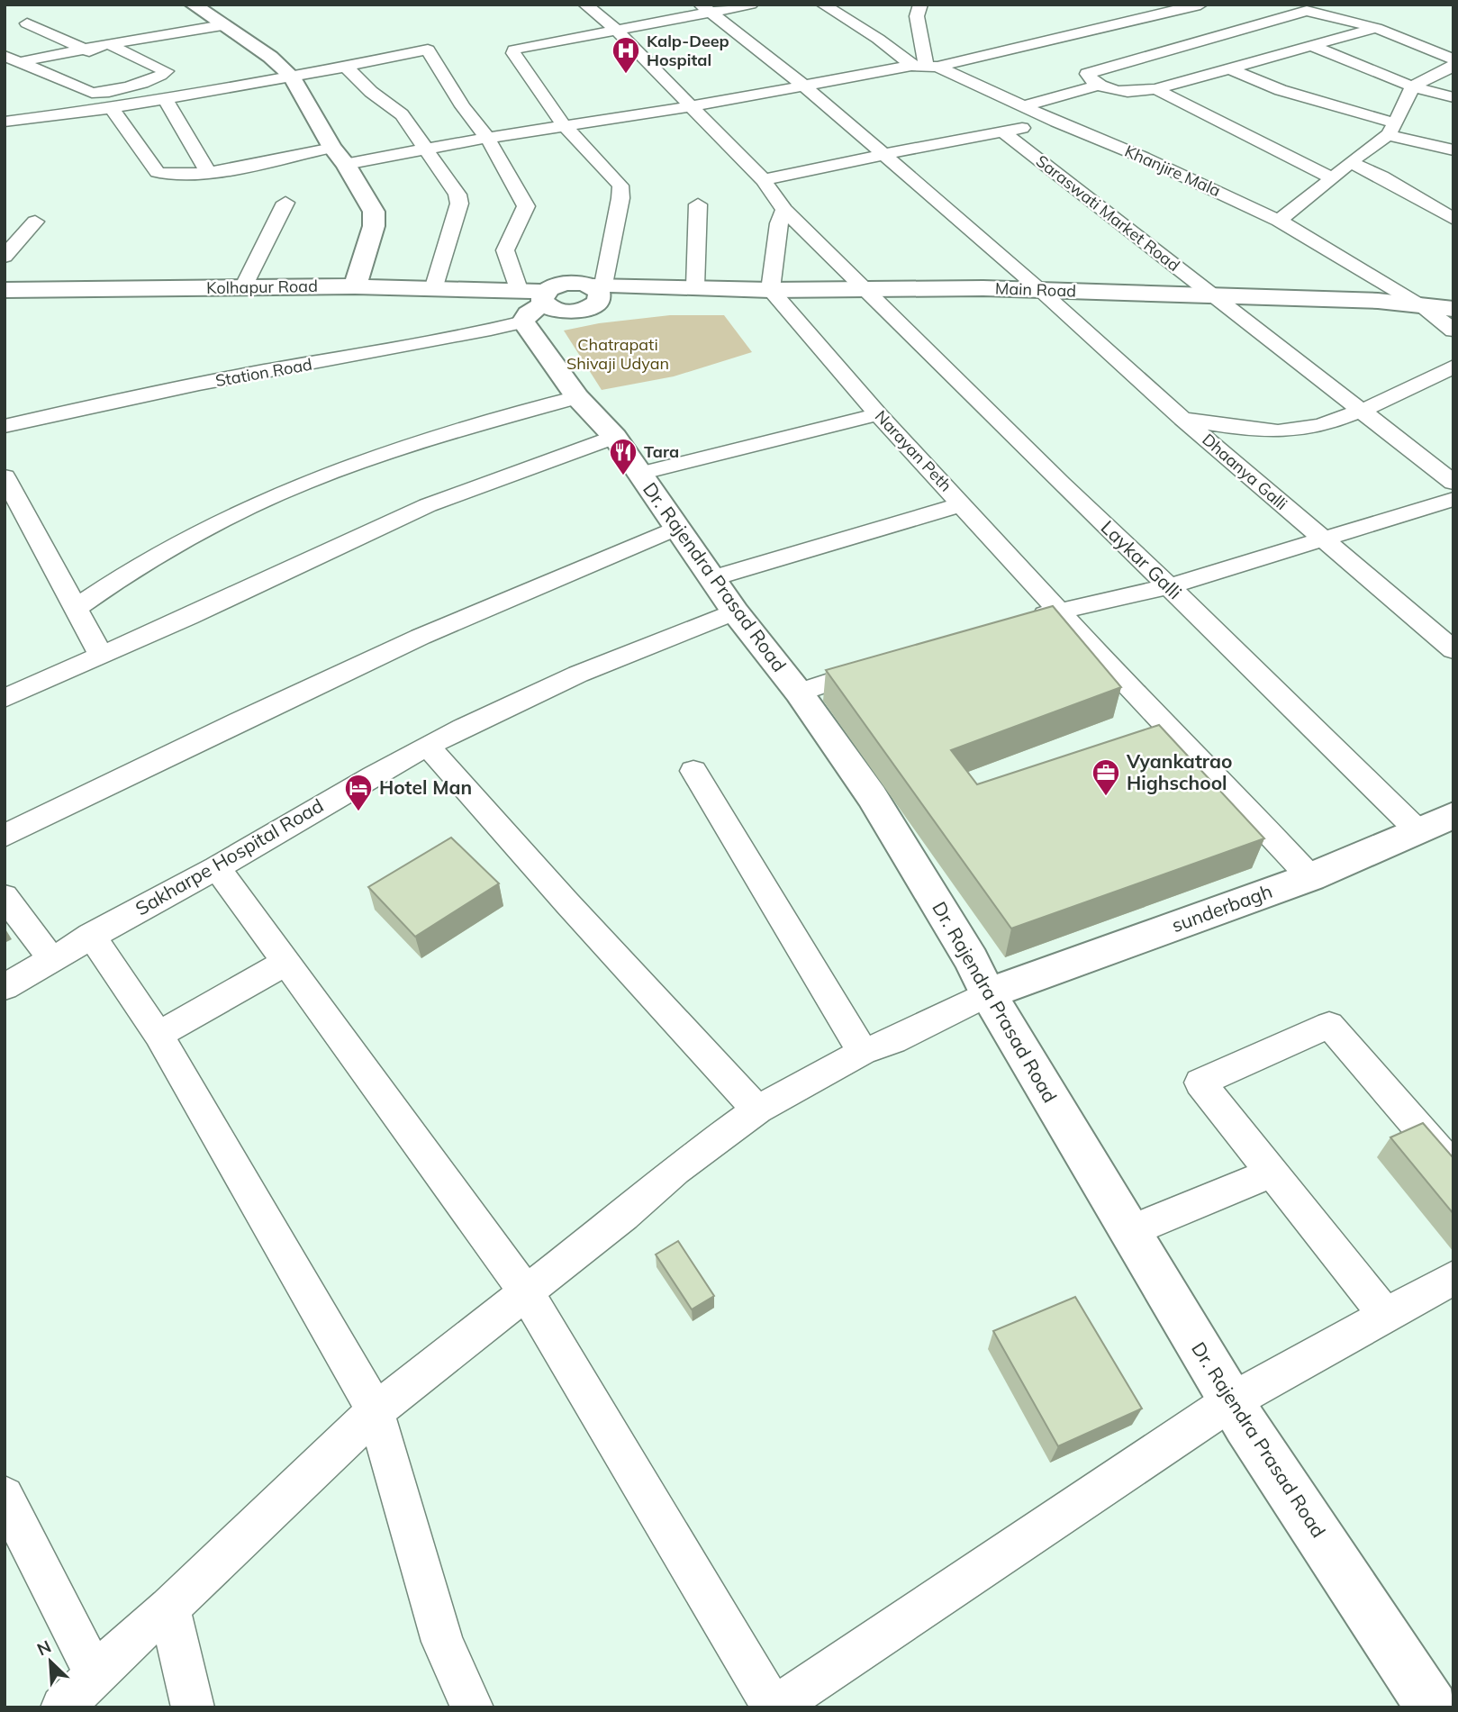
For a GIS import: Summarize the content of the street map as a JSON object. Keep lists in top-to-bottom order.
{
  "streets": {
    "main road": [
      "Kolhapur Road",
      "Main Road",
      "Dr. Rajendra Prasad Road",
      "sunderbagh"
    ],
    "street": [
      "Khanjire Mala",
      "Saraswati Market Road",
      "Station Road",
      "Narayan Peth",
      "Dhaanya Galli",
      "Laykar Galli",
      "Sakharpe Hospital Road"
    ]
  },
  "crossings": [
    ["Khanjire Mala", "Main Road"],
    ["Saraswati Market Road", "Main Road"],
    ["Kolhapur Road", "Main Road"],
    ["Kolhapur Road", "Station Road"],
    ["Kolhapur Road", "Dr. Rajendra Prasad Road"],
    ["Main Road", "Narayan Peth"],
    ["Main Road", "Dhaanya Galli"],
    ["Main Road", "Laykar Galli"],
    ["Station Road", "Dr. Rajendra Prasad Road"],
    ["Narayan Peth", "sunderbagh"],
    ["Laykar Galli", "sunderbagh"],
    ["Dr. Rajendra Prasad Road", "Sakharpe Hospital Road"],
    ["Dr. Rajendra Prasad Road", "sunderbagh"]
  ],
  "parks": ["Chatrapati Shivaji Udyan"],
  "places": {
    "hospital": ["Kalp-Deep Hospital"],
    "restaurant": ["Tara"],
    "office": ["Vyankatrao Highschool"],
    "hotel": ["Hotel Man"]
  },
  "north": "top left"
}
